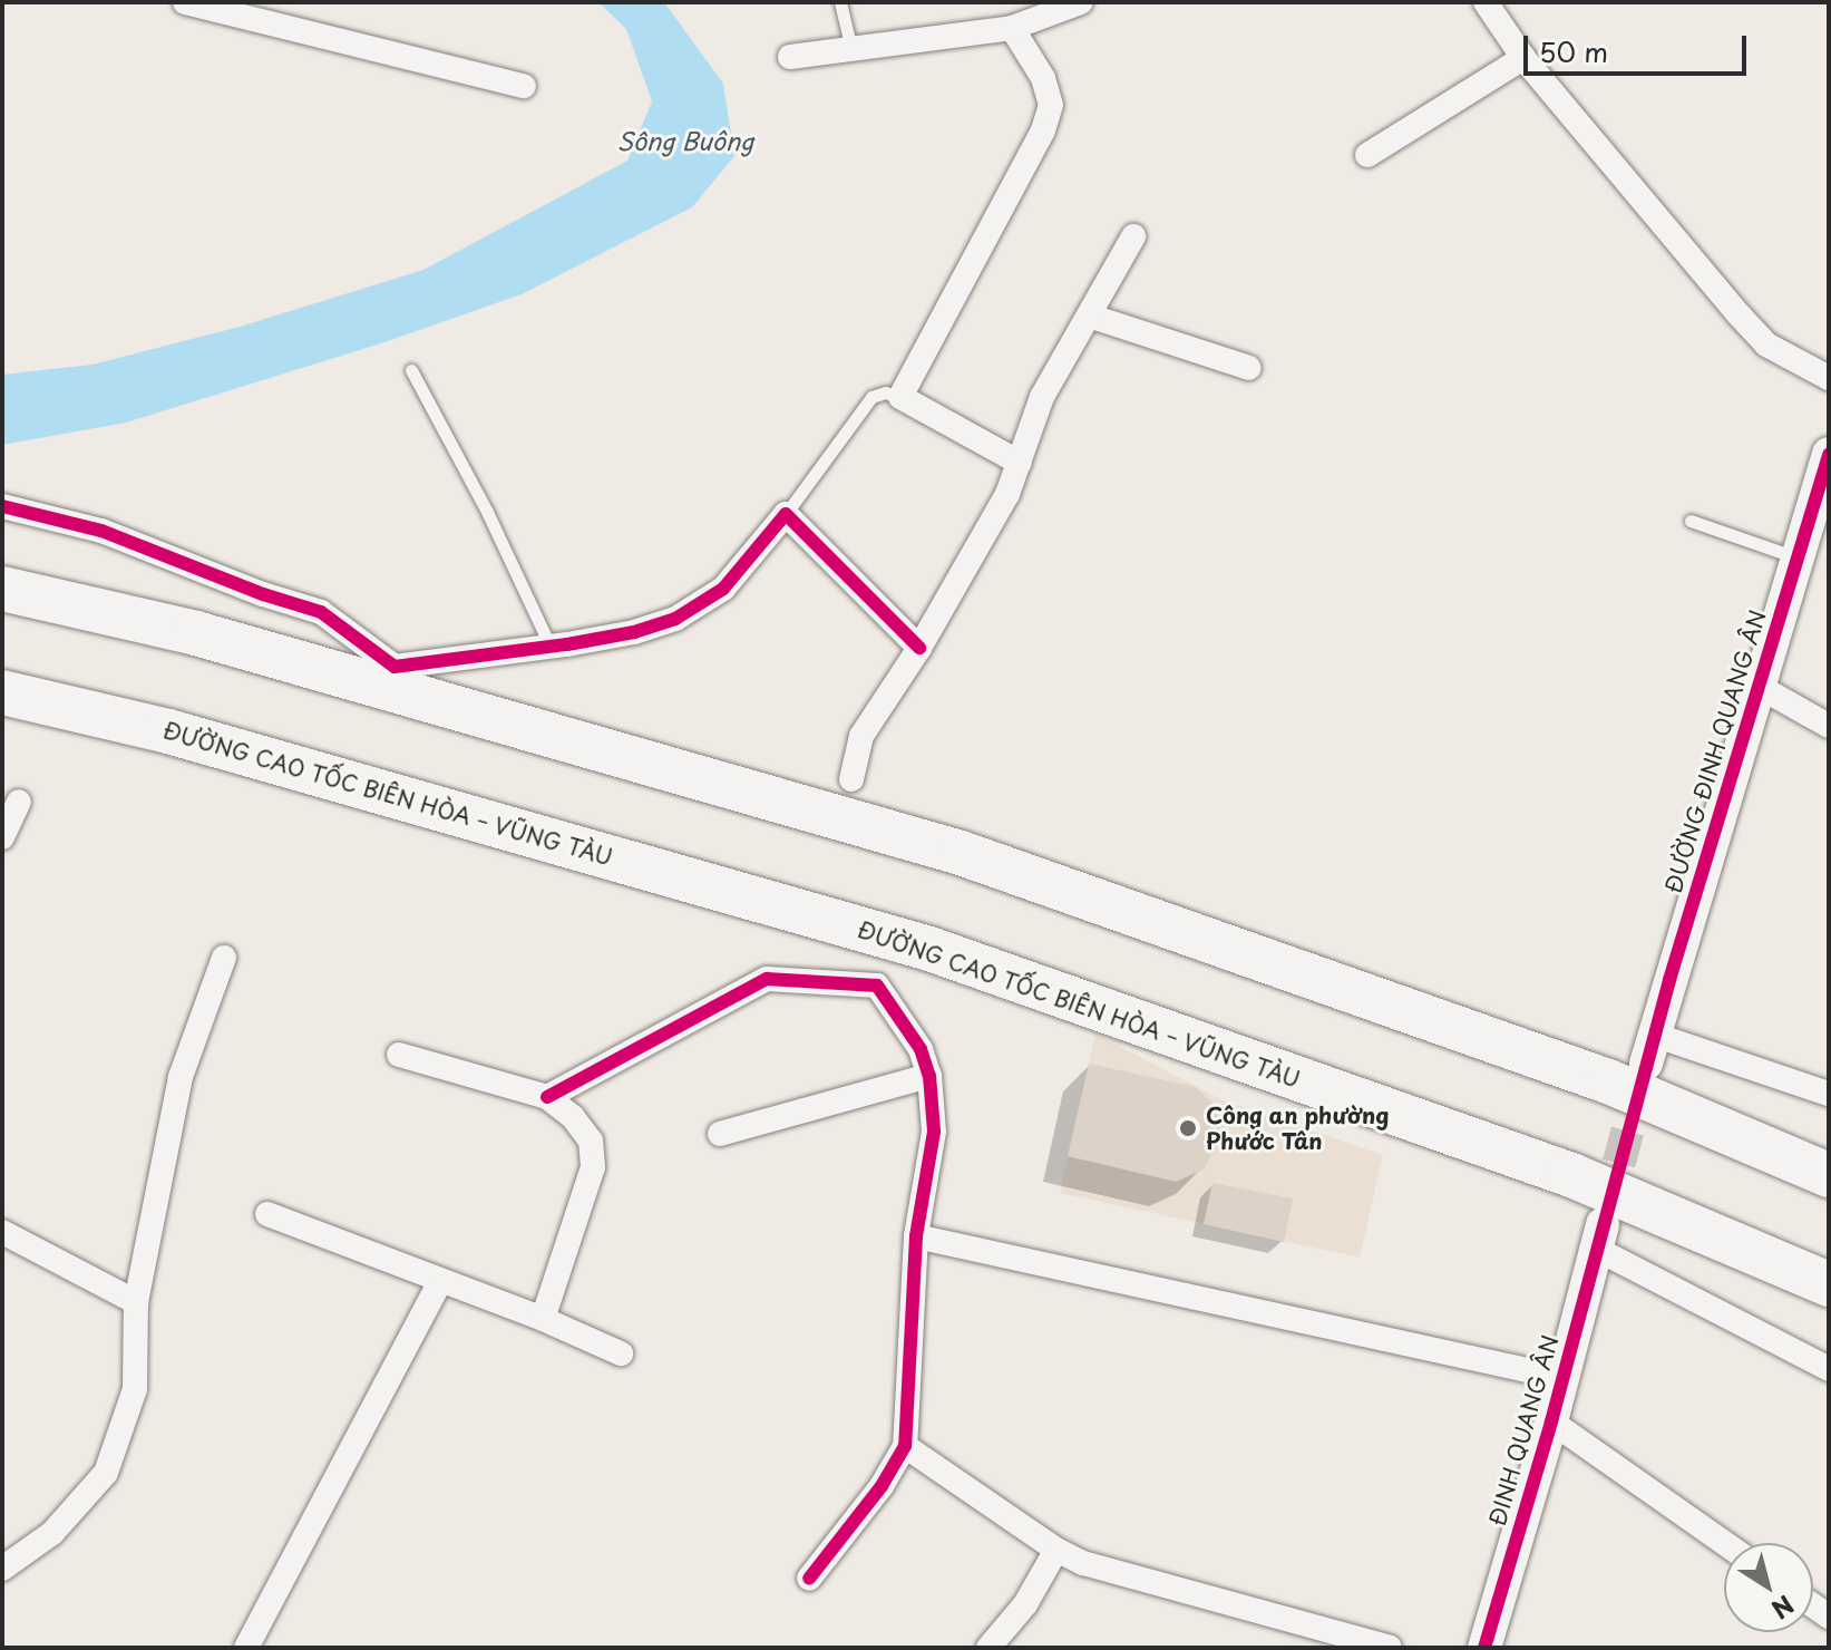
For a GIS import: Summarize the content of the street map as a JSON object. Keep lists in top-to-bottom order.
{
  "streets": {
    "highway": ["ĐƯỜNG CAO TỐC BIÊN HÒA – VŨNG TÀU"],
    "street": ["ĐƯỜNG ĐINH QUANG ÂN", "ĐINH QUANG ÂN"]
  },
  "water": ["Sông Buông"],
  "places": ["Công an phường Phước Tân"],
  "scale_bar": "50 m",
  "north": "bottom right"
}
